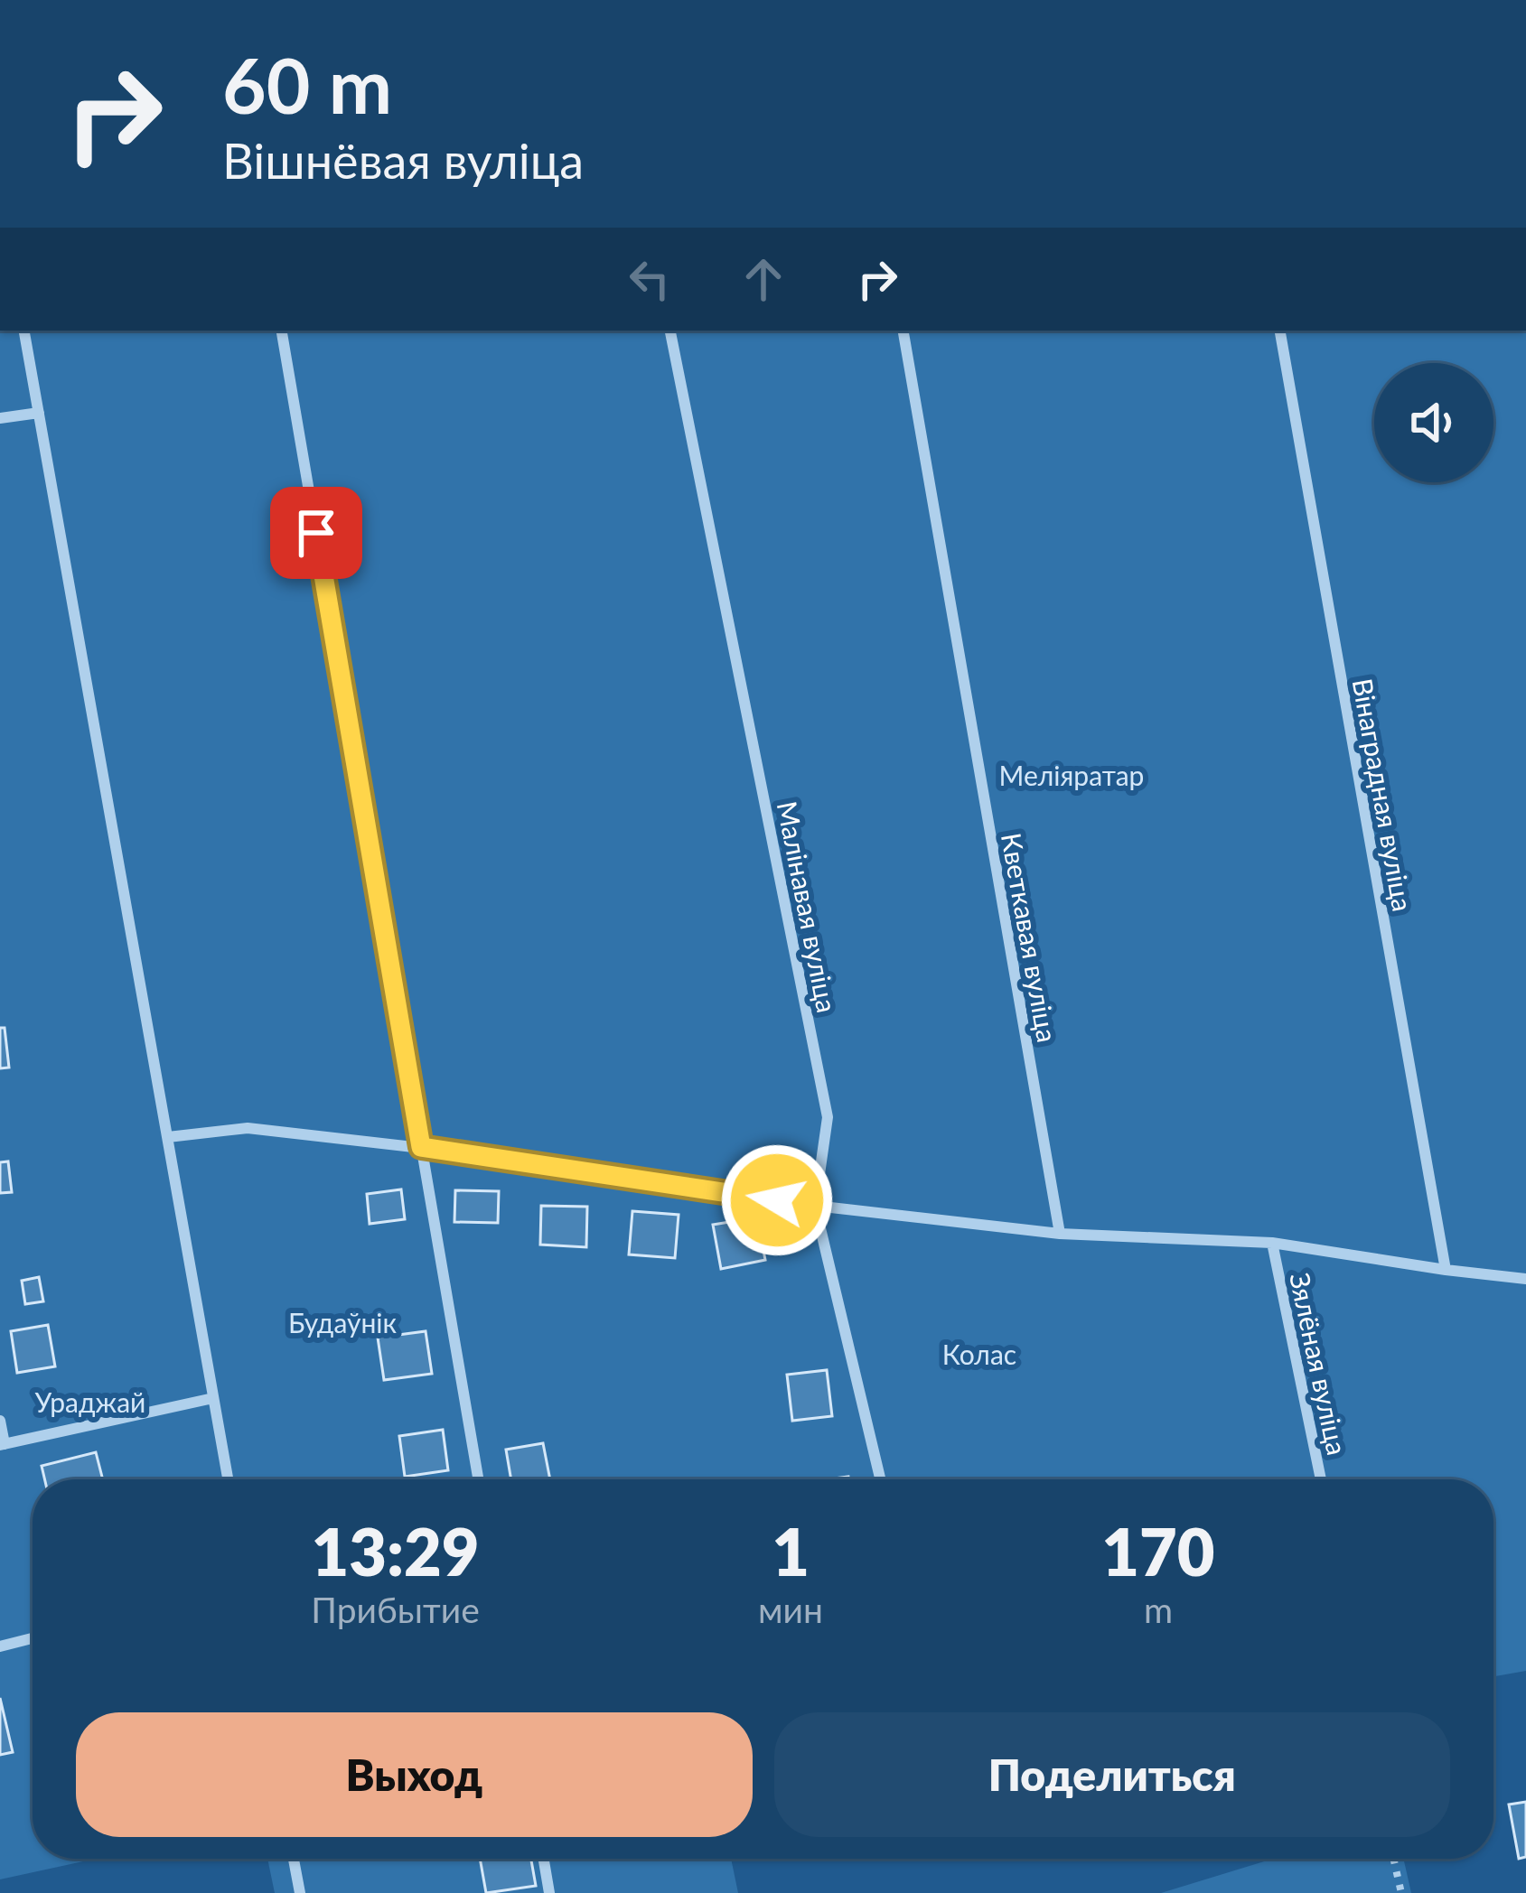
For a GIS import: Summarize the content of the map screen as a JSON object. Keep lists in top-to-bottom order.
{
  "streets": {
    "street": [
      "Вінаградная вуліца",
      "Малінавая вуліца",
      "Кветкавая вуліца",
      "Зялёная вуліца"
    ]
  },
  "parks": [
    "Меліяратар",
    "Будаўнік",
    "Колас",
    "Ураджай"
  ],
  "page": {
    "turn": ["60 m", "Вішнёвая вуліца"],
    "eta": [
      "13:29",
      "Прибытие",
      "1",
      "мин",
      "170",
      "m"
    ],
    "buttons": ["Выход", "Поделиться"]
  }
}
